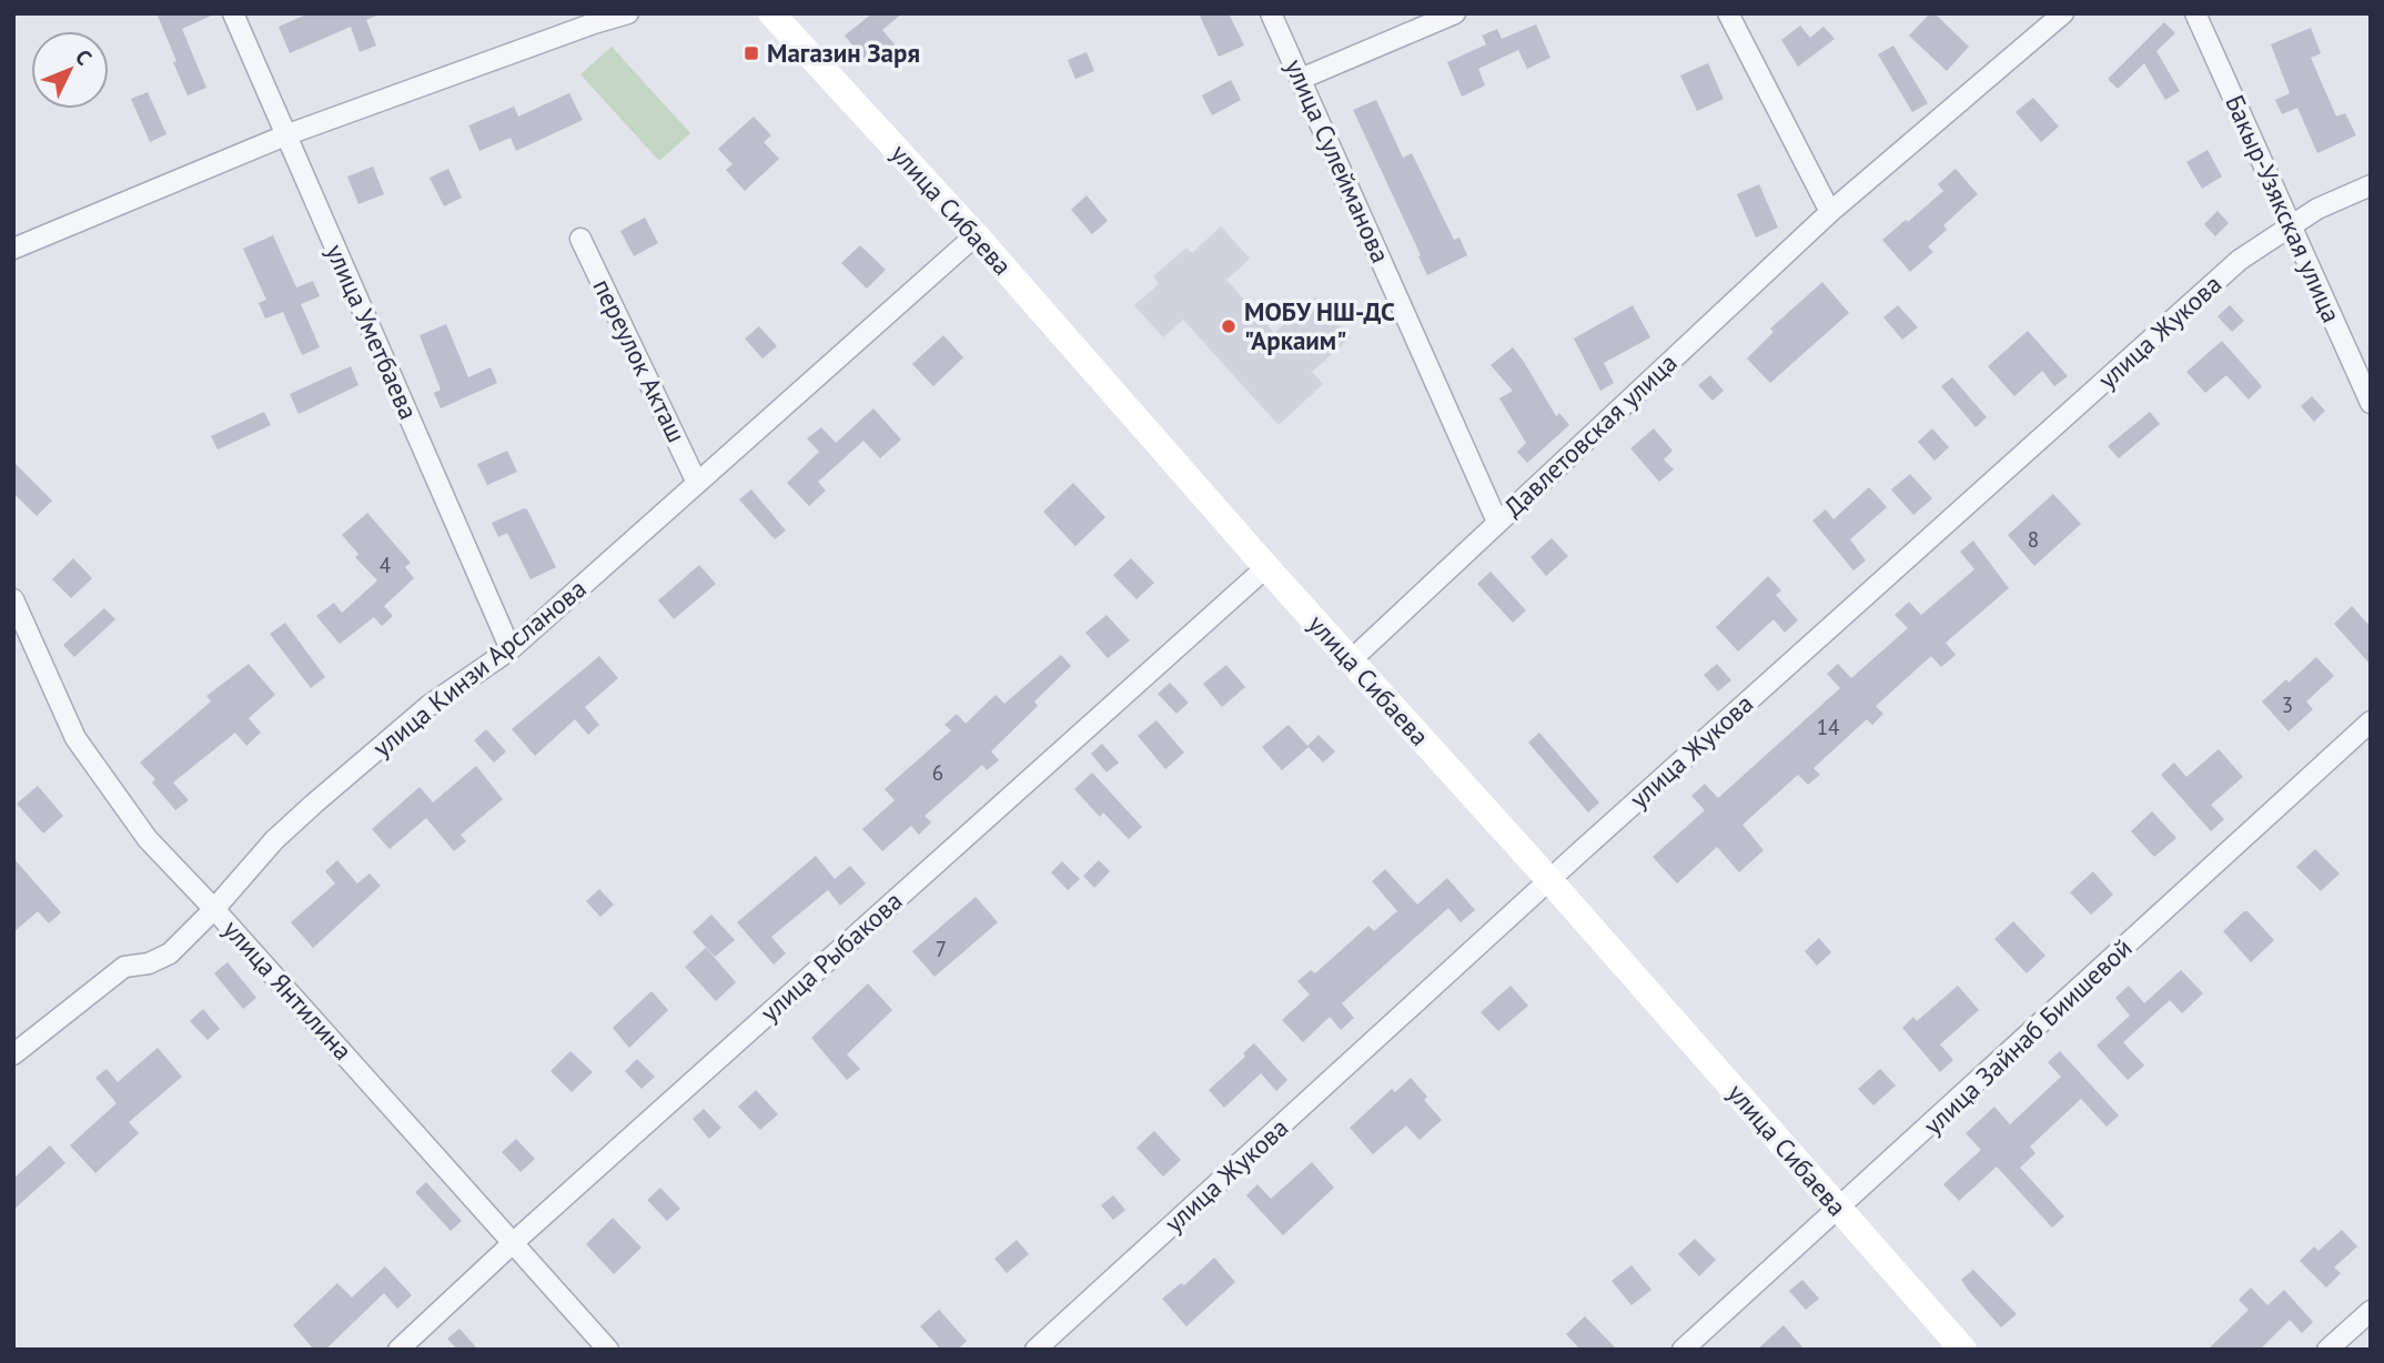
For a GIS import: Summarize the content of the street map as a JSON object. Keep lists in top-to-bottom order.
{
  "streets": {
    "main road": ["улица Сибаева"],
    "street": [
      "улица Сулейманова",
      "Бакыр-Узякская улица",
      "улица Уметбаева",
      "улица Жукова",
      "переулок Акташ",
      "Давлетовская улица",
      "улица Кинзи Арсланова",
      "улица Рыбакова",
      "улица Янтилина",
      "улица Зайнаб Биишевой"
    ]
  },
  "crossings": [
    ["улица Сулейманова", "Давлетовская улица"],
    ["Бакыр-Узякская улица", "улица Жукова"],
    ["улица Сибаева", "улица Жукова"],
    ["улица Сибаева", "Давлетовская улица"],
    ["улица Сибаева", "улица Кинзи Арсланова"],
    ["улица Сибаева", "улица Рыбакова"],
    ["улица Сибаева", "улица Зайнаб Биишевой"],
    ["улица Уметбаева", "улица Кинзи Арсланова"],
    ["переулок Акташ", "улица Кинзи Арсланова"],
    ["улица Кинзи Арсланова", "улица Янтилина"],
    ["улица Рыбакова", "улица Янтилина"]
  ],
  "places": {
    "transit": ["Магазин Заря"],
    "other": ["МОБУ НШ-ДС \"Аркаим\""]
  },
  "house_numbers": [
    "8",
    "4",
    "3",
    "14",
    "6",
    "7"
  ],
  "north": "top right"
}
